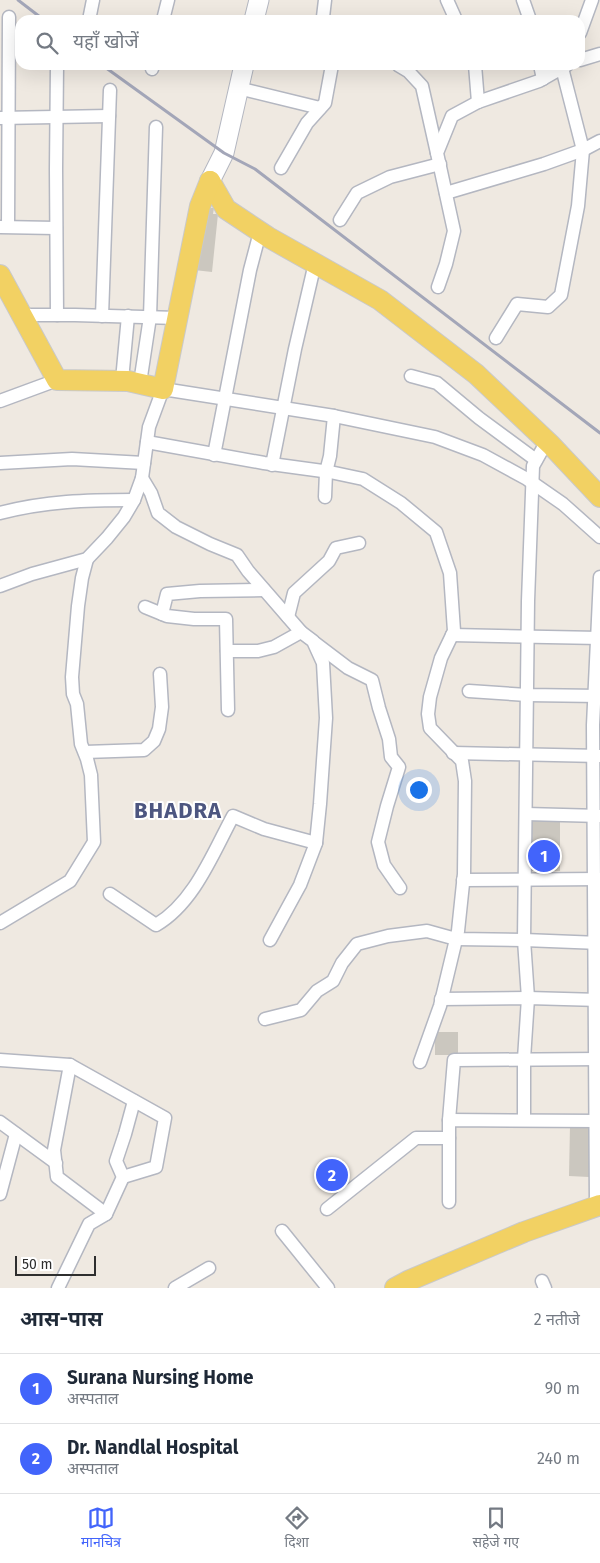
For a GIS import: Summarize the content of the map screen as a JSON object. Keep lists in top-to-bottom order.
{
  "districts": ["BHADRA"],
  "scale_bar": "50 m",
  "page": {
    "search": "यहाँ खोजें",
    "pins": ["1", "2"],
    "scale": "50 m",
    "heading": ["आस-पास", "2 नतीजे"],
    "list": [
      {
        "mark": "1",
        "name": "Surana Nursing Home",
        "note": "अस्पताल",
        "value": "90 m"
      },
      {
        "mark": "2",
        "name": "Dr. Nandlal Hospital",
        "note": "अस्पताल",
        "value": "240 m"
      }
    ],
    "nav": ["मानचित्र", "दिशा", "सहेजे गए"]
  }
}
